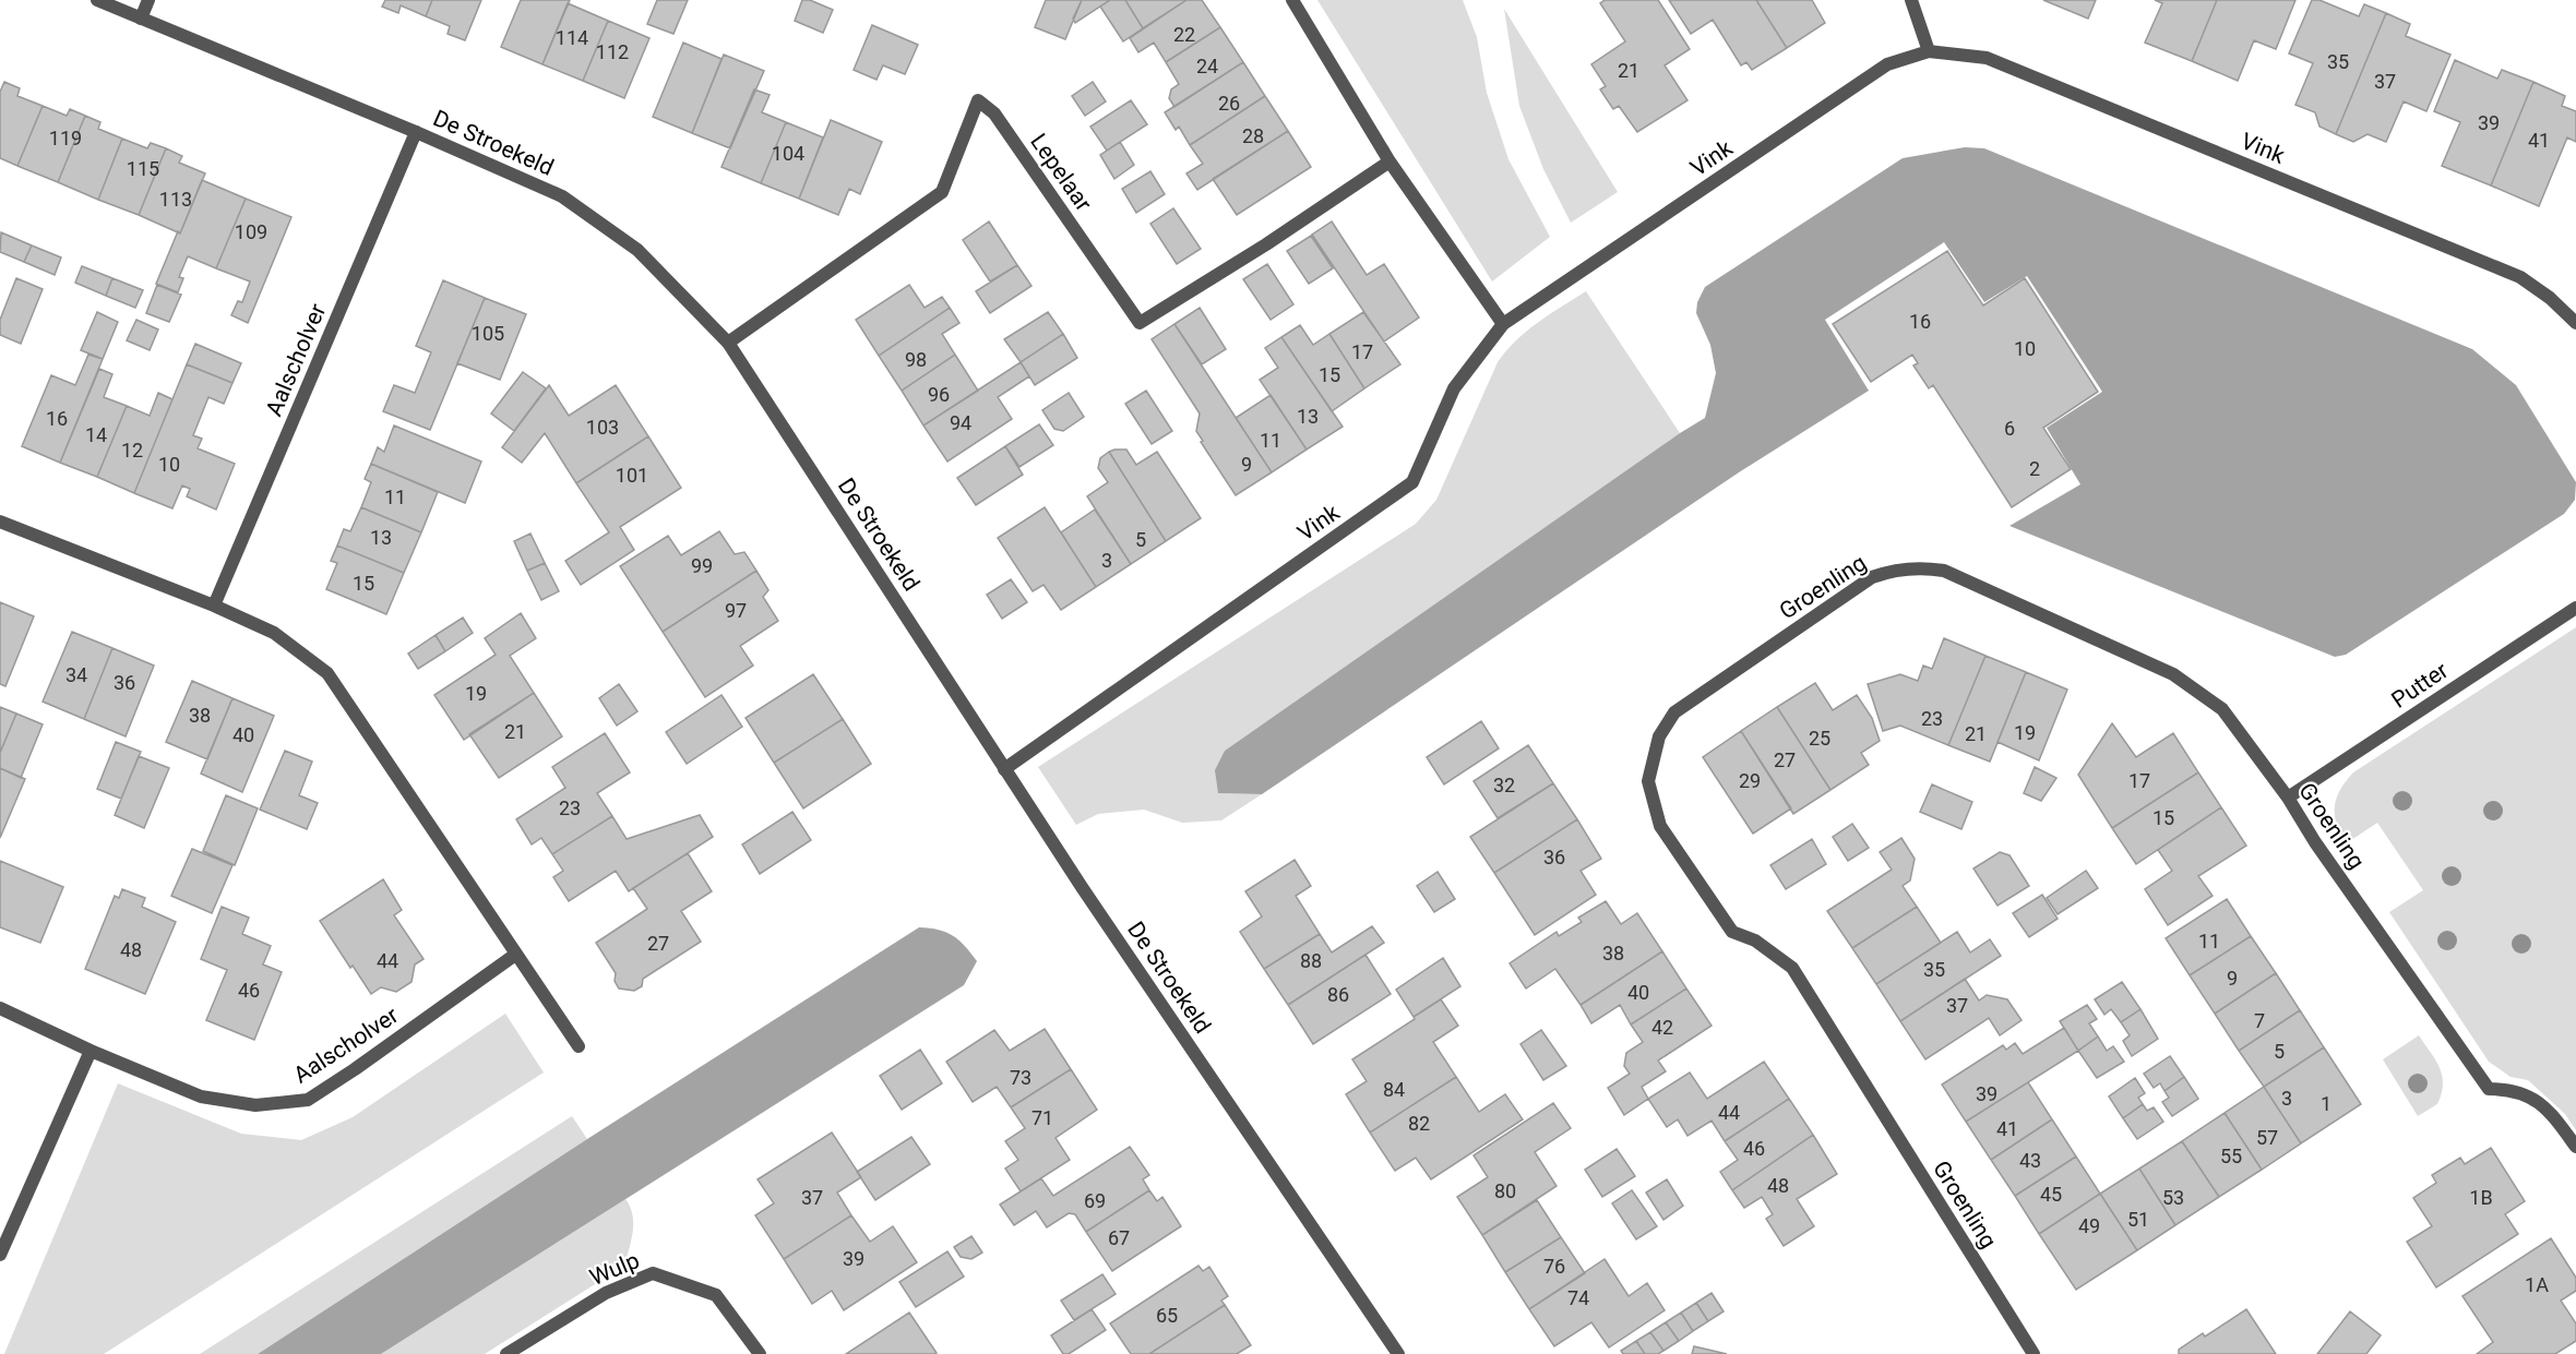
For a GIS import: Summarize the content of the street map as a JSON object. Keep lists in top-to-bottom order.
{
  "streets": {
    "street": [
      "De Stroekeld",
      "Vink",
      "Lepelaar",
      "Aalscholver",
      "Groenling",
      "Putter",
      "Wulp"
    ]
  },
  "crossings": [
    ["De Stroekeld", "Vink"],
    ["De Stroekeld", "Lepelaar"],
    ["De Stroekeld", "Aalscholver"],
    ["Groenling", "Putter"]
  ],
  "house_numbers": [
    "22",
    "114",
    "112",
    "35",
    "24",
    "21",
    "37",
    "26",
    "39",
    "28",
    "119",
    "41",
    "104",
    "115",
    "113",
    "109",
    "16",
    "105",
    "10",
    "17",
    "98",
    "15",
    "96",
    "13",
    "16",
    "94",
    "103",
    "6",
    "14",
    "11",
    "12",
    "10",
    "9",
    "2",
    "101",
    "11",
    "13",
    "5",
    "3",
    "99",
    "15",
    "97",
    "34",
    "36",
    "19",
    "38",
    "23",
    "21",
    "19",
    "21",
    "40",
    "25",
    "27",
    "29",
    "17",
    "32",
    "23",
    "15",
    "36",
    "11",
    "27",
    "48",
    "38",
    "44",
    "88",
    "35",
    "9",
    "46",
    "40",
    "86",
    "37",
    "7",
    "42",
    "5",
    "73",
    "84",
    "39",
    "3",
    "1",
    "44",
    "71",
    "82",
    "41",
    "57",
    "46",
    "55",
    "43",
    "48",
    "80",
    "45",
    "37",
    "53",
    "1B",
    "69",
    "51",
    "49",
    "67",
    "39",
    "76",
    "1A",
    "74",
    "65"
  ]
}
